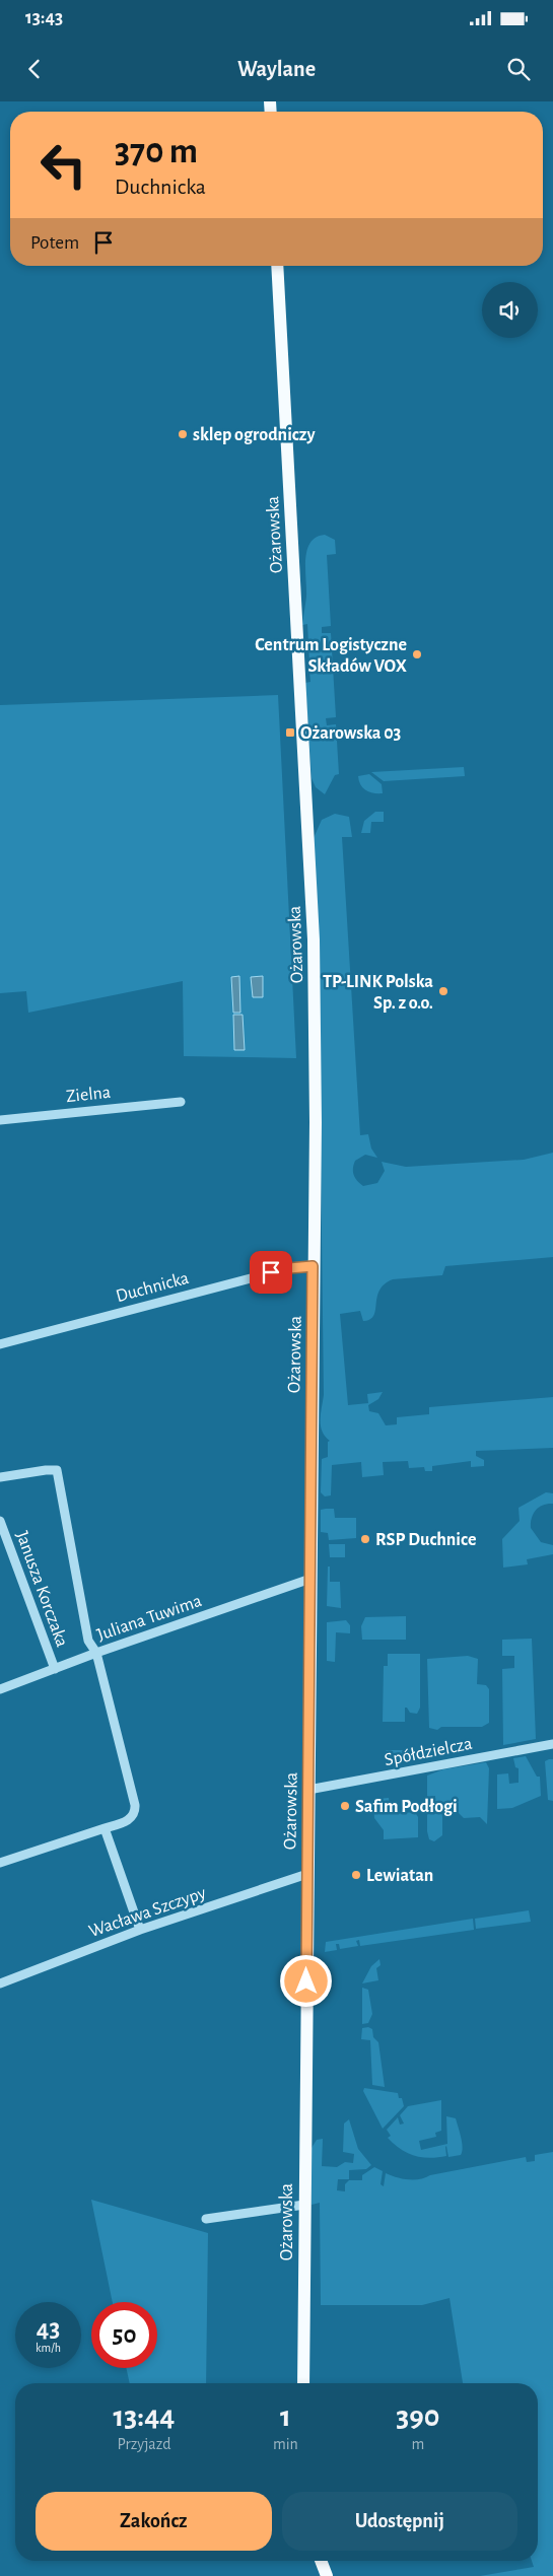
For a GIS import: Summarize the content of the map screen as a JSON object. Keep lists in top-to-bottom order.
{
  "streets": {
    "main road": ["Ożarowska"],
    "street": [
      "Zielna",
      "Duchnicka",
      "Janusza Korczaka",
      "Juliana Tuwima",
      "Spółdzielcza",
      "Wacława Szczypy"
    ]
  },
  "crossings": [
    ["Ożarowska", "Duchnicka"],
    ["Ożarowska", "Juliana Tuwima"],
    ["Ożarowska", "Spółdzielcza"],
    ["Ożarowska", "Wacława Szczypy"],
    ["Janusza Korczaka", "Juliana Tuwima"]
  ],
  "places": {
    "other": [
      "sklep ogrodniczy",
      "Centrum Logistyczne Składów VOX",
      "TP-LINK Polska Sp. z o.o.",
      "RSP Duchnice",
      "Safim Podłogi",
      "Lewiatan"
    ],
    "transit": ["Ożarowska 03"]
  },
  "page": {
    "status": "13:43",
    "header": "Waylane",
    "turn": ["370 m", "Duchnicka"],
    "then": "Potem",
    "speed": "43 km/h",
    "limit": "50",
    "eta": [
      "13:44",
      "Przyjazd",
      "1",
      "min",
      "390",
      "m"
    ],
    "buttons": ["Zakończ", "Udostępnij"]
  }
}
